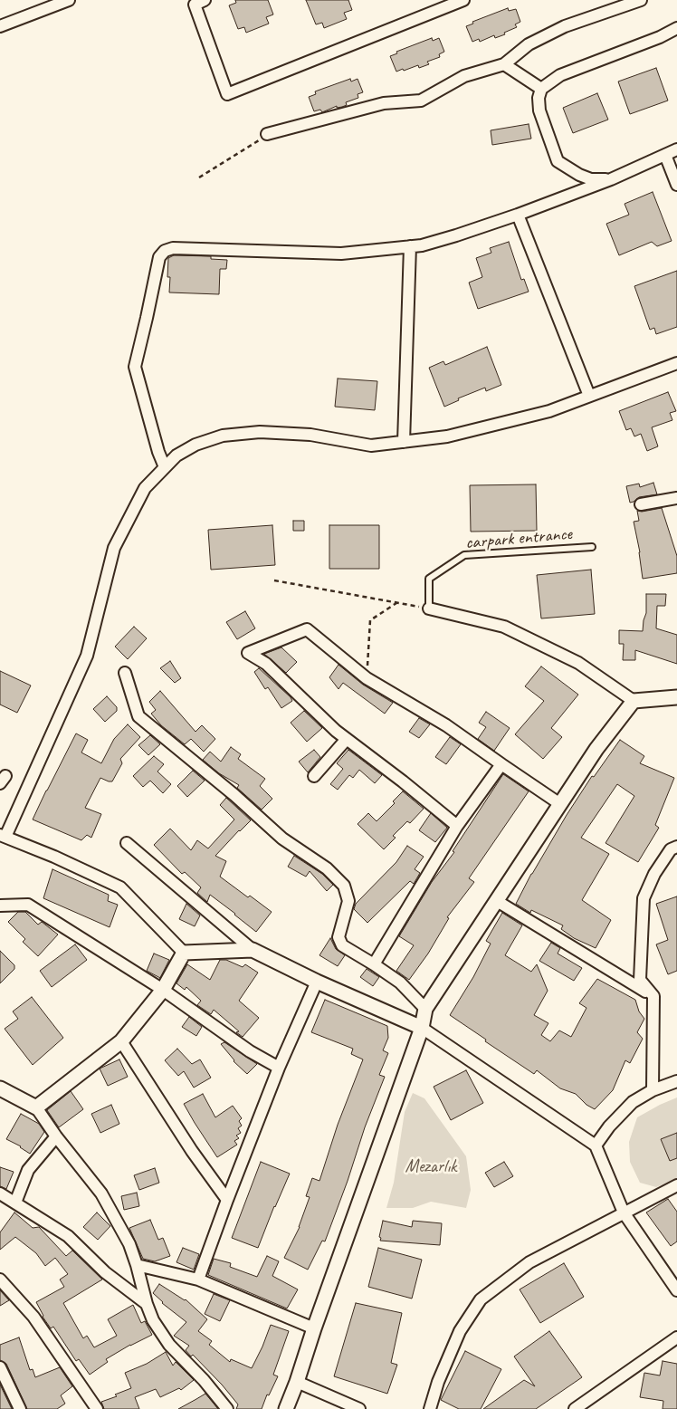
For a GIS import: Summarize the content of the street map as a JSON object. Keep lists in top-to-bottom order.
{
  "streets": {
    "lane": ["carpark entrance"]
  },
  "parks": ["Mezarlık"]
}
